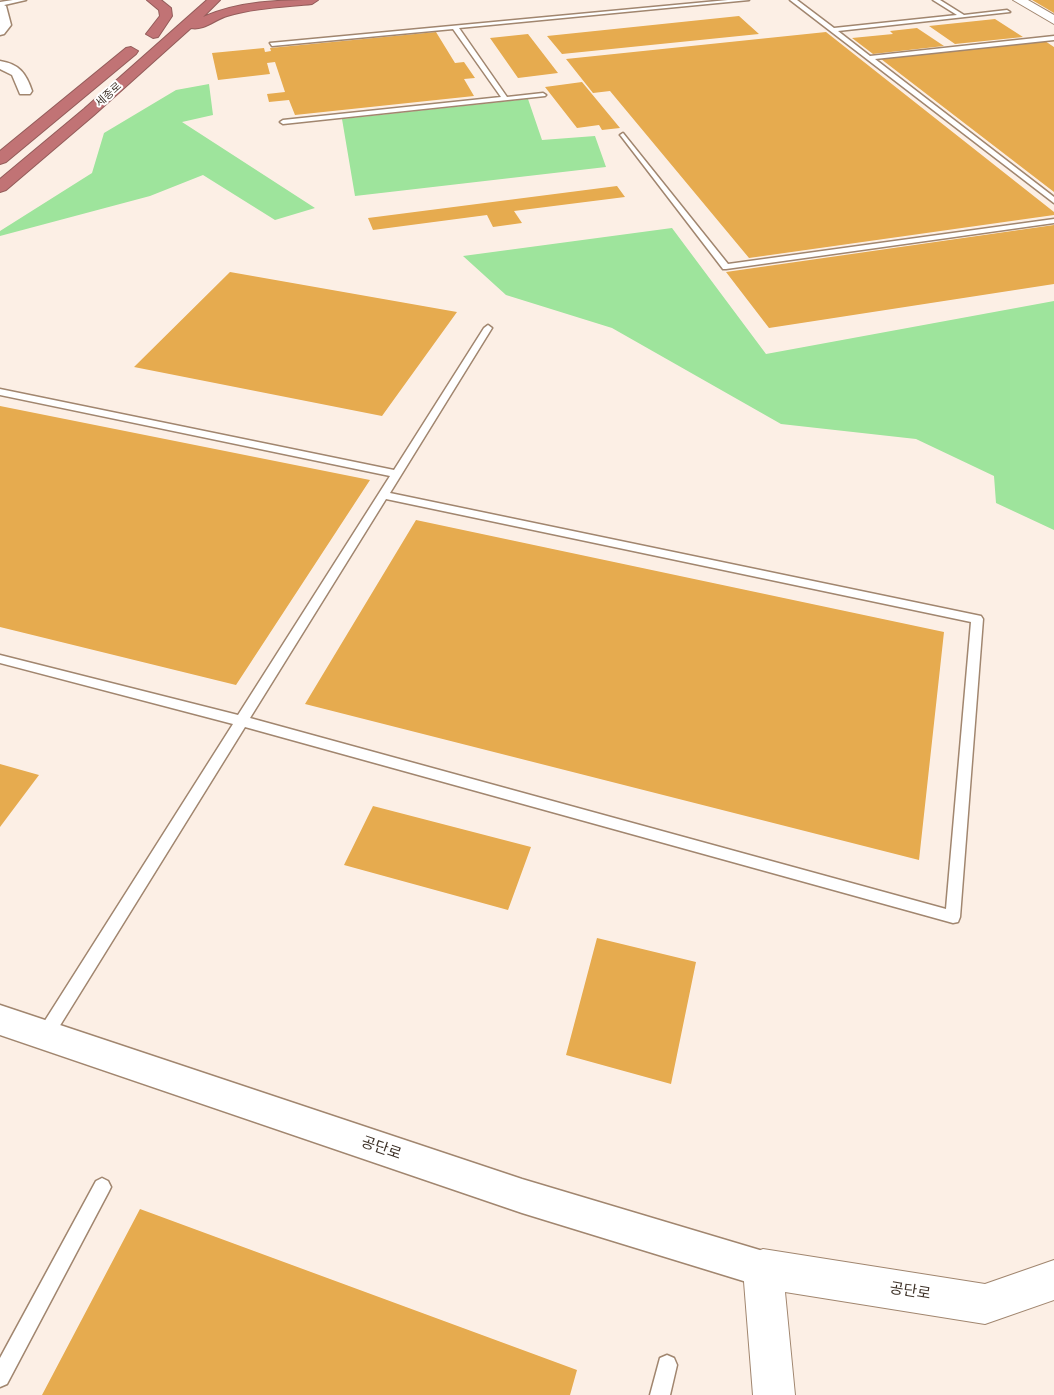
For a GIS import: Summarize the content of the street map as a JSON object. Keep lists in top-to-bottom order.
{
  "streets": {
    "highway": ["세종로"],
    "street": ["공단로"]
  }
}
